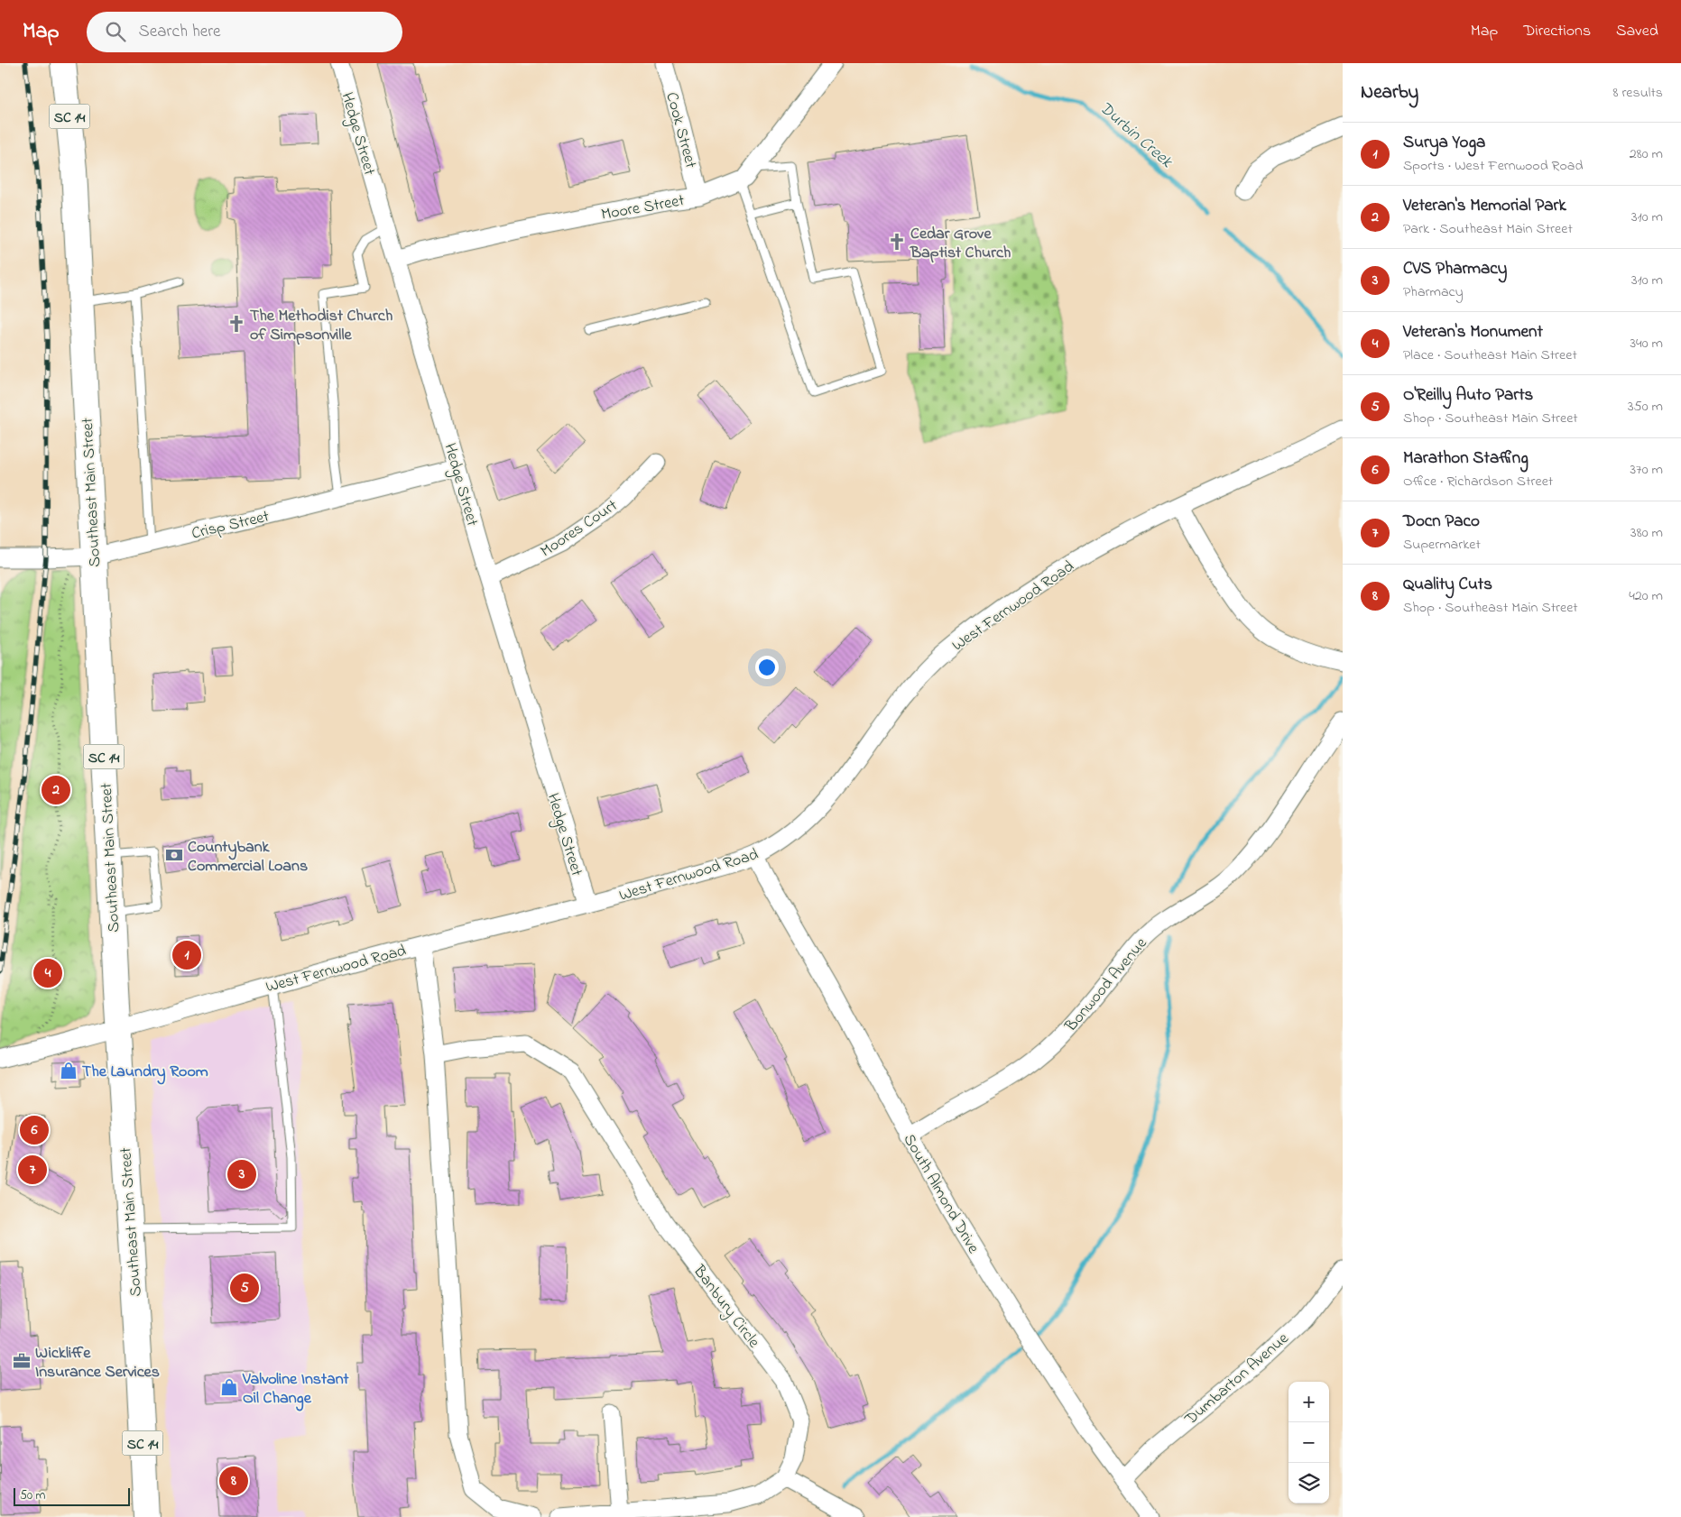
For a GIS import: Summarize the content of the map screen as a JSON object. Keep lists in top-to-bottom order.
{
  "streets": {
    "main road": ["SC 14", "Southeast Main Street"],
    "street": [
      "Cook Street",
      "Hedge Street",
      "Moore Street",
      "Crisp Street",
      "Moores Court",
      "West Fernwood Road",
      "Bonwood Avenue",
      "South Almond Drive",
      "Banbury Circle",
      "Dumbarton Avenue"
    ]
  },
  "crossings": [
    ["Cook Street", "Moore Street"],
    ["Hedge Street", "Moore Street"],
    ["Hedge Street", "Crisp Street"],
    ["Hedge Street", "Moores Court"],
    ["Hedge Street", "West Fernwood Road"],
    ["Southeast Main Street", "Crisp Street"],
    ["Southeast Main Street", "West Fernwood Road"],
    ["West Fernwood Road", "South Almond Drive"],
    ["Bonwood Avenue", "South Almond Drive"],
    ["South Almond Drive", "Dumbarton Avenue"]
  ],
  "water": ["Durbin Creek"],
  "places": {
    "church": ["Cedar Grove Baptist Church", "The Methodist Church of Simpsonville"],
    "bank": ["Countybank Commercial Loans"],
    "shop": ["The Laundry Room", "Valvoline Instant Oil Change"],
    "office": ["Wickliffe Insurance Services"]
  },
  "scale_bar": "50 m",
  "page": {
    "header": "Map",
    "search": "Search here",
    "nav": ["Map", "Directions", "Saved"],
    "heading": ["Nearby", "8 results"],
    "list": [
      {
        "mark": "1",
        "name": "Surya Yoga",
        "note": "Sports · West Fernwood Road",
        "value": "280 m"
      },
      {
        "mark": "2",
        "name": "Veteran's Memorial Park",
        "note": "Park · Southeast Main Street",
        "value": "310 m"
      },
      {
        "mark": "3",
        "name": "CVS Pharmacy",
        "note": "Pharmacy",
        "value": "310 m"
      },
      {
        "mark": "4",
        "name": "Veteran's Monument",
        "note": "Place · Southeast Main Street",
        "value": "340 m"
      },
      {
        "mark": "5",
        "name": "O'Reilly Auto Parts",
        "note": "Shop · Southeast Main Street",
        "value": "350 m"
      },
      {
        "mark": "6",
        "name": "Marathon Staffing",
        "note": "Office · Richardson Street",
        "value": "370 m"
      },
      {
        "mark": "7",
        "name": "Docn Paco",
        "note": "Supermarket",
        "value": "380 m"
      },
      {
        "mark": "8",
        "name": "Quality Cuts",
        "note": "Shop · Southeast Main Street",
        "value": "420 m"
      }
    ],
    "pins": [
      "2",
      "1",
      "4",
      "6",
      "7",
      "3",
      "5",
      "8"
    ],
    "map_buttons": ["+", "−"],
    "scale": "50 m"
  }
}
